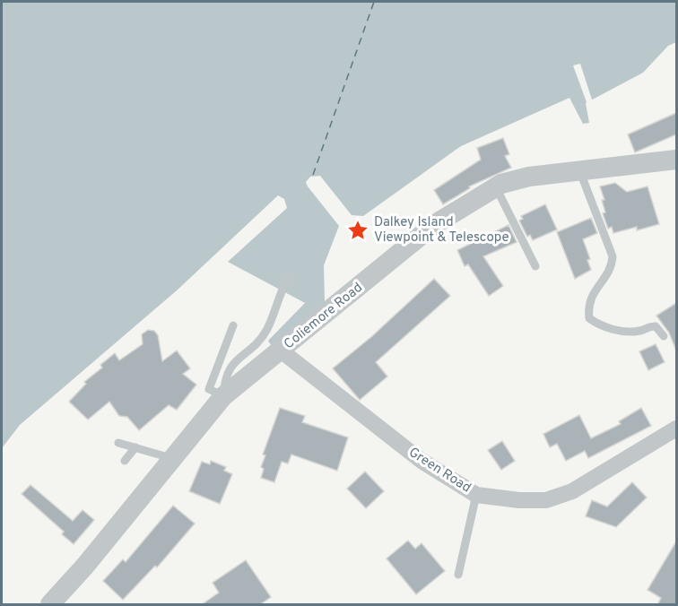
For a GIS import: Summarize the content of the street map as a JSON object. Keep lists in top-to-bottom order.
{
  "streets": {
    "street": ["Coliemore Road", "Green Road"]
  },
  "crossings": [
    ["Coliemore Road", "Green Road"]
  ],
  "places": {
    "place": ["Dalkey Island Viewpoint & Telescope"]
  }
}
